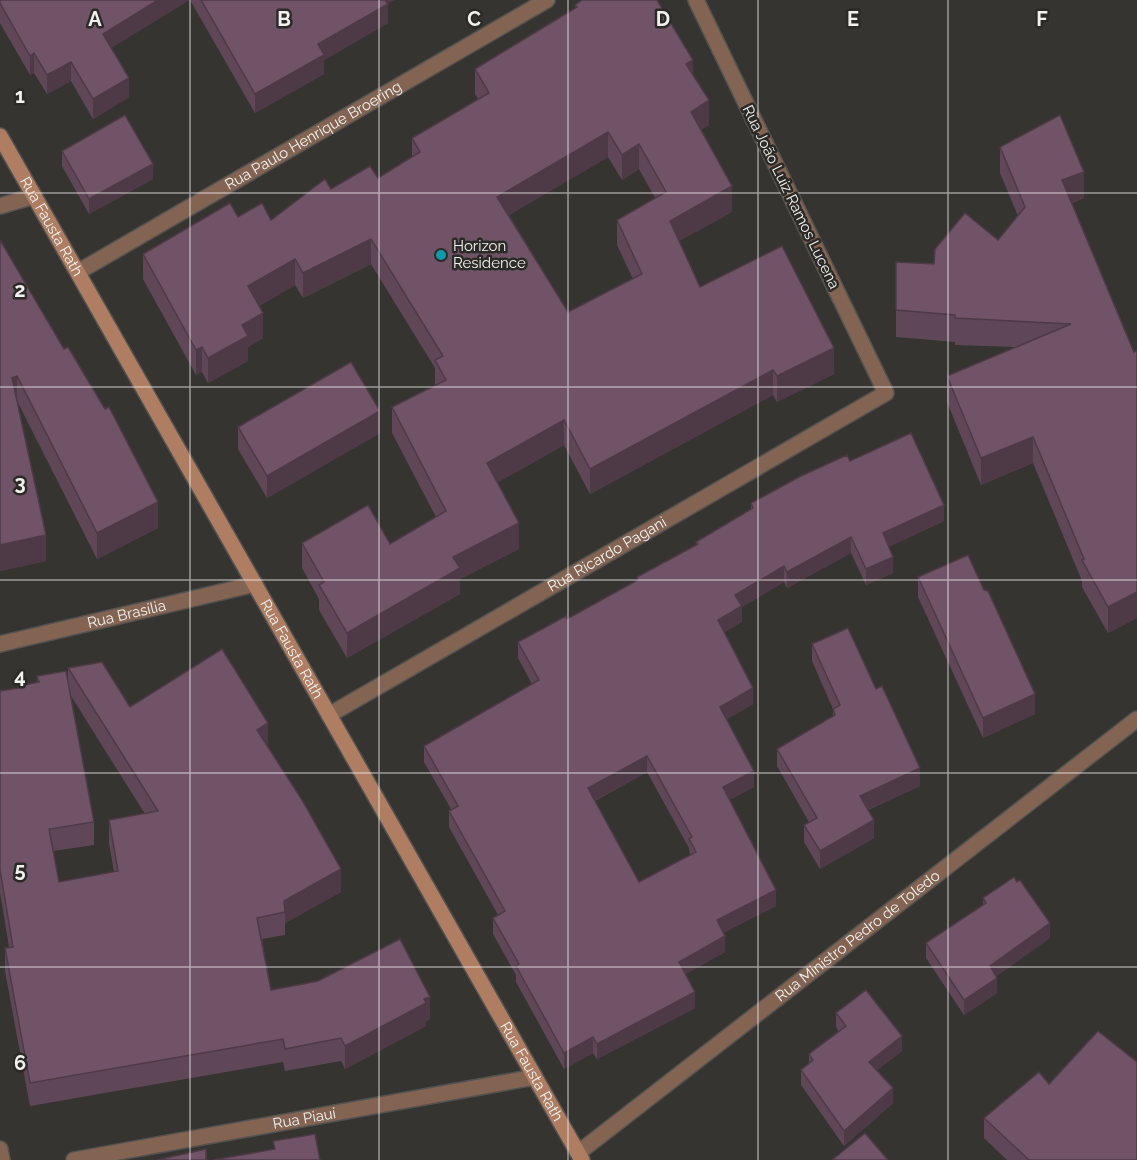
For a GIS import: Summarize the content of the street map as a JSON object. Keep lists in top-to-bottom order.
{
  "streets": {
    "street": [
      "Rua Paulo Henrique Broering",
      "Rua João Luiz Ramos Lucena",
      "Rua Fausta Rath",
      "Rua Ricardo Pagani",
      "Rua Brasília",
      "Rua Ministro Pedro de Toledo",
      "Rua Piauí"
    ]
  },
  "crossings": [
    ["Rua Paulo Henrique Broering", "Rua Fausta Rath"],
    ["Rua João Luiz Ramos Lucena", "Rua Ricardo Pagani"],
    ["Rua Fausta Rath", "Rua Ricardo Pagani"],
    ["Rua Fausta Rath", "Rua Brasília"],
    ["Rua Fausta Rath", "Rua Ministro Pedro de Toledo"],
    ["Rua Fausta Rath", "Rua Piauí"]
  ],
  "places": ["Horizon Residence"],
  "grid": {
    "columns": [
      "A",
      "B",
      "C",
      "D",
      "E",
      "F"
    ],
    "rows": [
      "1",
      "2",
      "3",
      "4",
      "5",
      "6"
    ]
  }
}
